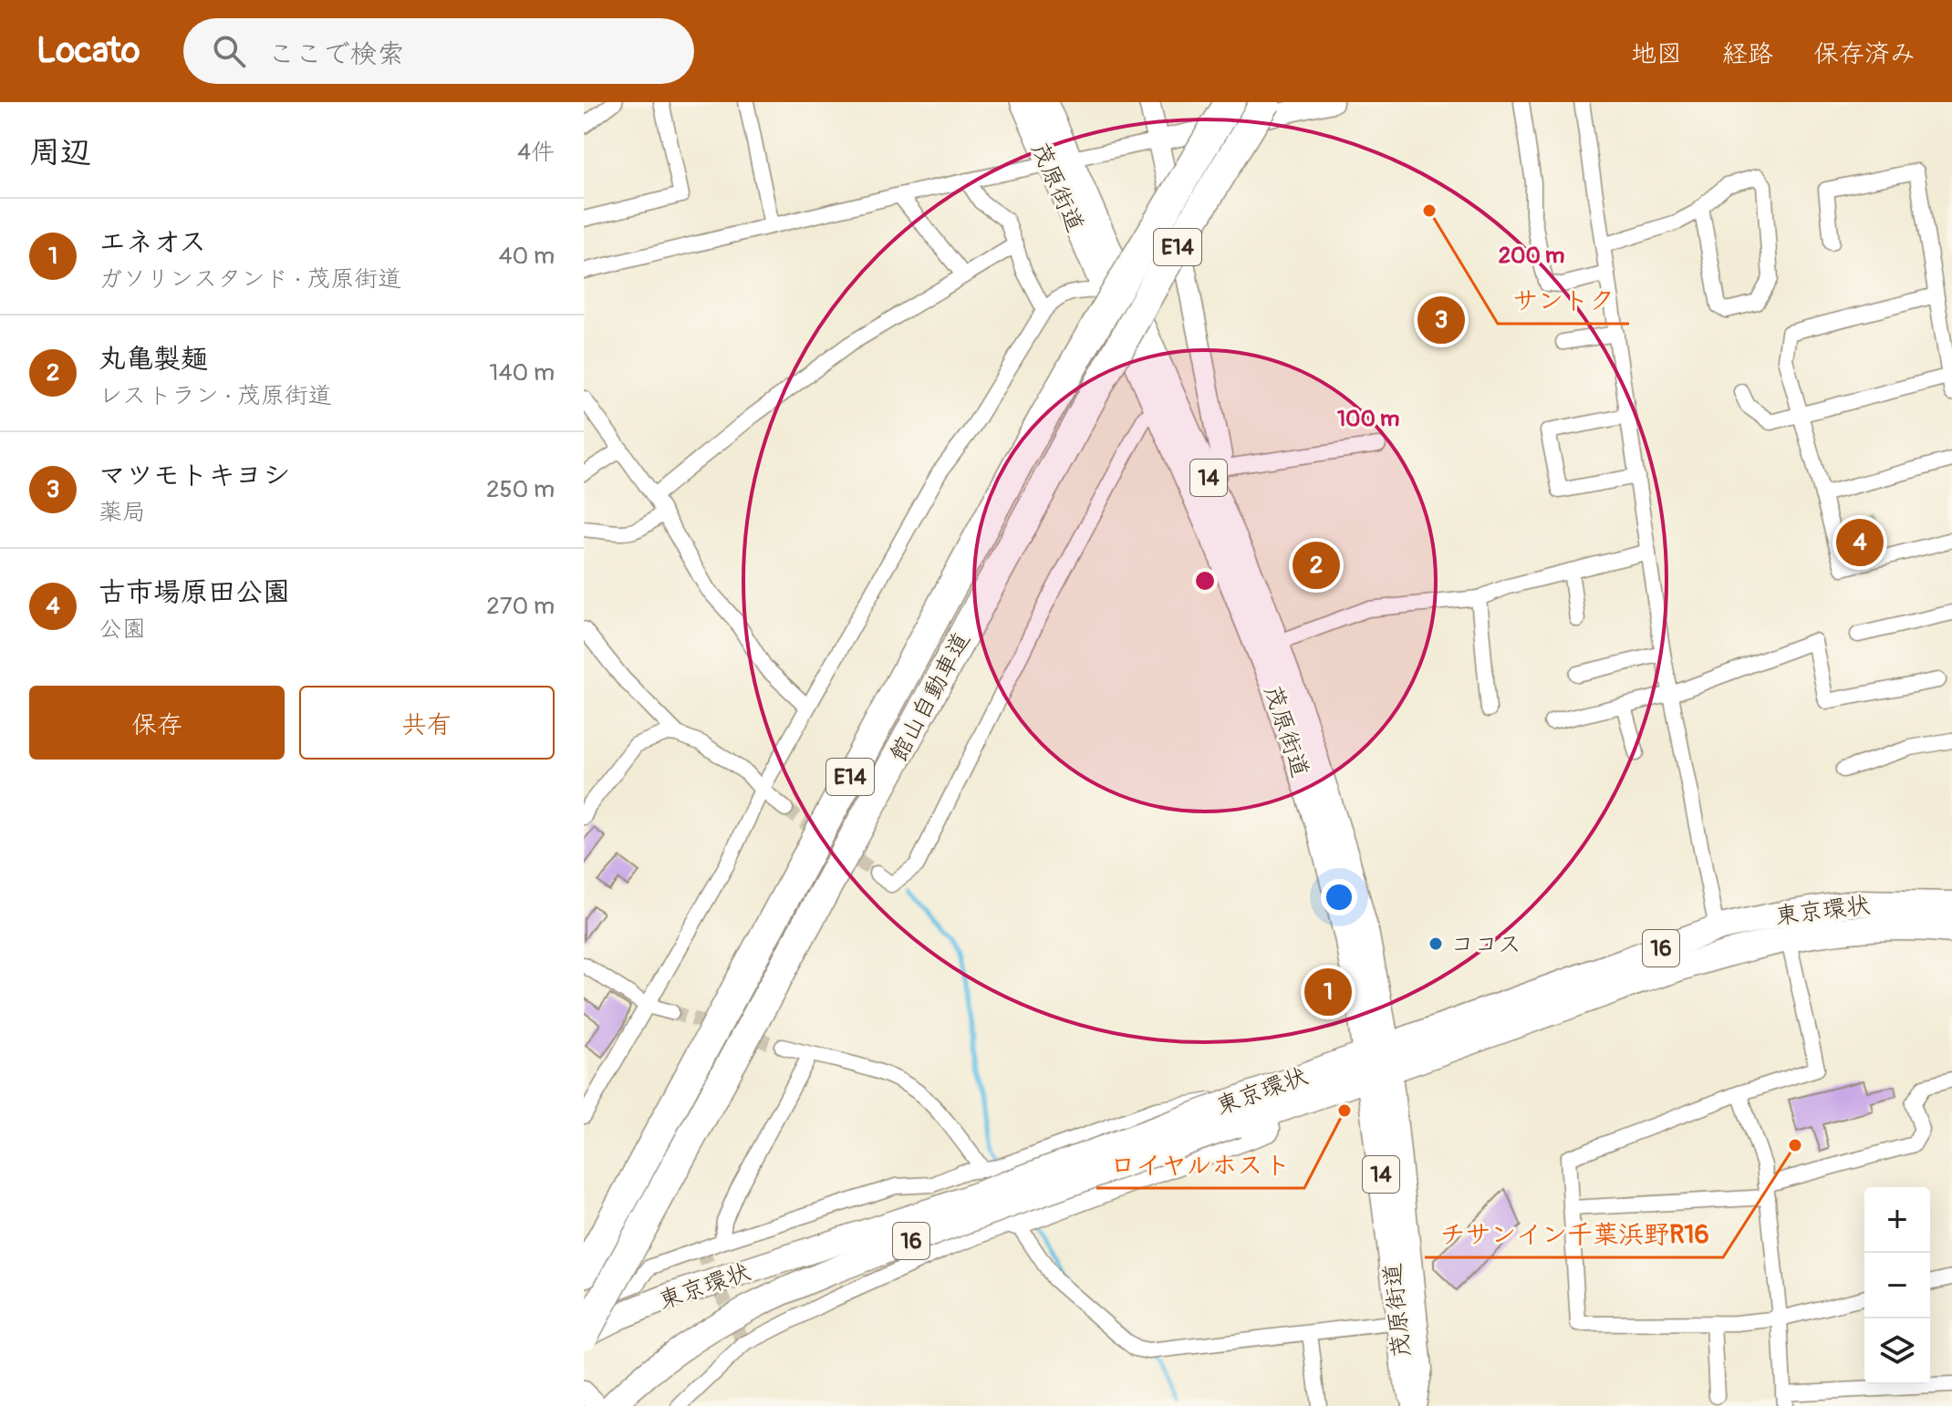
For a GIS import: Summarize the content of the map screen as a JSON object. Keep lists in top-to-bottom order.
{
  "streets": {
    "highway": [
      "E14",
      "館山自動車道",
      "東京環状",
      "16"
    ],
    "main road": ["茂原街道", "14"]
  },
  "crossings": [
    ["茂原街道", "東京環状"],
    ["茂原街道", "16"],
    ["館山自動車道", "東京環状"],
    ["東京環状", "16"]
  ],
  "places": [
    "サントク",
    "ココス",
    "ロイヤルホスト",
    "チサンイン千葉浜野R16"
  ],
  "page": {
    "header": "Locato",
    "search": "ここで検索",
    "nav": ["地図", "経路", "保存済み"],
    "heading": ["周辺", "4件"],
    "list": [
      {
        "mark": "1",
        "name": "エネオス",
        "note": "ガソリンスタンド · 茂原街道",
        "value": "40 m"
      },
      {
        "mark": "2",
        "name": "丸亀製麺",
        "note": "レストラン · 茂原街道",
        "value": "140 m"
      },
      {
        "mark": "3",
        "name": "マツモトキヨシ",
        "note": "薬局",
        "value": "250 m"
      },
      {
        "mark": "4",
        "name": "古市場原田公園",
        "note": "公園",
        "value": "270 m"
      }
    ],
    "pins": [
      "3",
      "4",
      "2",
      "1"
    ],
    "buttons": ["保存", "共有"],
    "map_buttons": ["+", "−"]
  },
  "rings": ["200 m", "100 m"]
}
